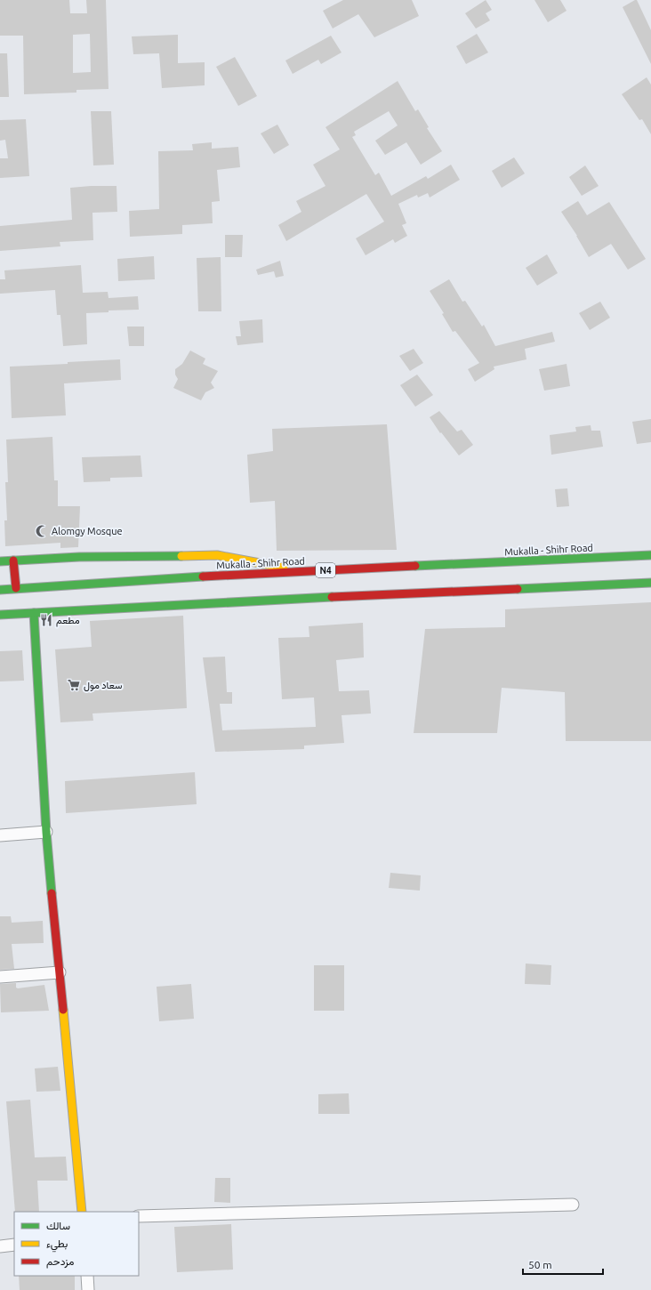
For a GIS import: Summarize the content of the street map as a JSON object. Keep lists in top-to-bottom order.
{
  "streets": {
    "main road": ["Mukalla - Shihr Road", "N4"]
  },
  "places": {
    "mosque": ["Alomgy Mosque"],
    "restaurant": ["مطعم"],
    "supermarket": ["سعاد مول"]
  },
  "legend": ["سالك", "بطيء", "مزدحم"],
  "scale_bar": "50 m"
}
